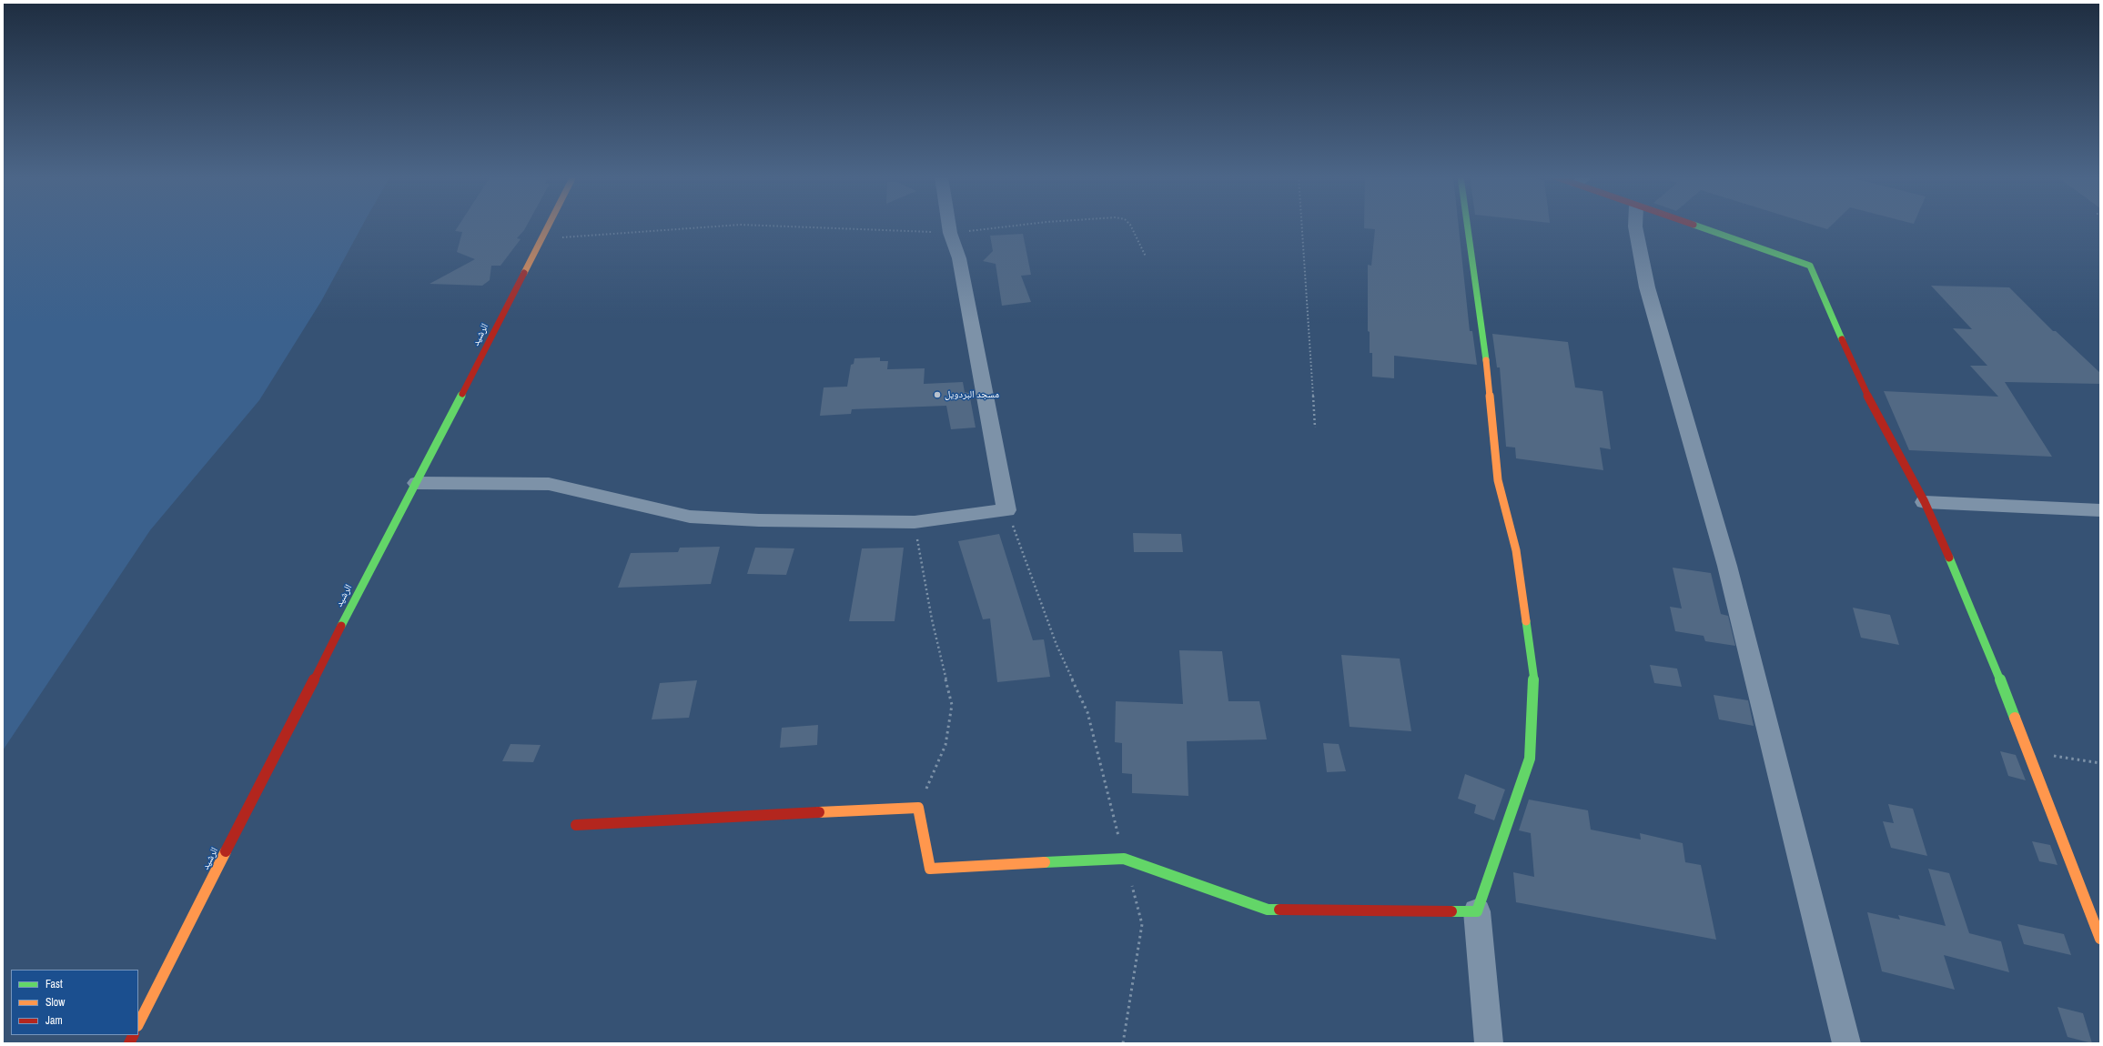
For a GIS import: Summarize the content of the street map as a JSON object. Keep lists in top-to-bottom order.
{
  "streets": {
    "street": ["الرشيد"]
  },
  "places": ["مسجد البردويل"],
  "legend": ["Fast", "Slow", "Jam"]
}
